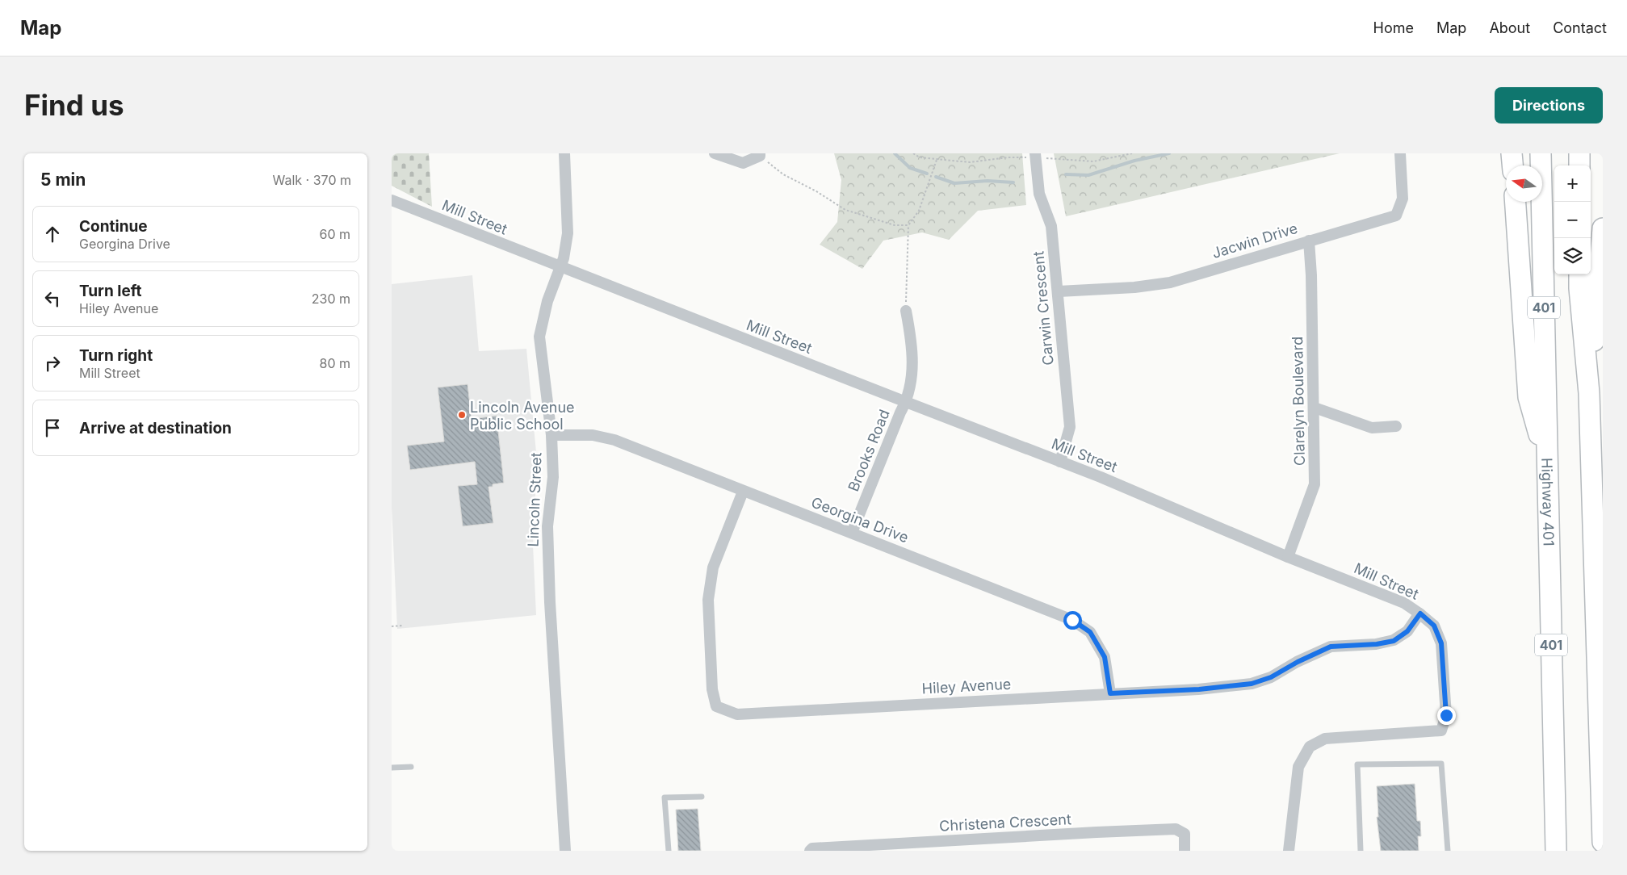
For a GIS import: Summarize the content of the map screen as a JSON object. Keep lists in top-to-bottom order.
{
  "streets": {
    "highway": ["401", "Highway 401"],
    "street": [
      "Mill Street",
      "Jacwin Drive",
      "Carwin Crescent",
      "Clarelyn Boulevard",
      "Brooks Road",
      "Lincoln Street",
      "Georgina Drive",
      "Hiley Avenue",
      "Christena Crescent"
    ]
  },
  "crossings": [
    ["Mill Street", "Carwin Crescent"],
    ["Mill Street", "Clarelyn Boulevard"],
    ["Mill Street", "Brooks Road"],
    ["Mill Street", "Lincoln Street"],
    ["Mill Street", "Hiley Avenue"],
    ["Jacwin Drive", "Carwin Crescent"],
    ["Jacwin Drive", "Clarelyn Boulevard"],
    ["Brooks Road", "Georgina Drive"],
    ["Lincoln Street", "Georgina Drive"],
    ["Georgina Drive", "Hiley Avenue"]
  ],
  "places": ["Lincoln Avenue Public School"],
  "north": "left",
  "page": {
    "header": "Map",
    "nav": [
      "Home",
      "Map",
      "About",
      "Contact"
    ],
    "buttons": "Directions",
    "title": "Find us",
    "heading": ["5 min", "Walk · 370 m"],
    "map_buttons": ["+", "−"],
    "list": [
      ["Continue", "Georgina Drive", "60 m"],
      ["Turn left", "Hiley Avenue", "230 m"],
      ["Turn right", "Mill Street", "80 m"],
      "Arrive at destination"
    ]
  }
}
